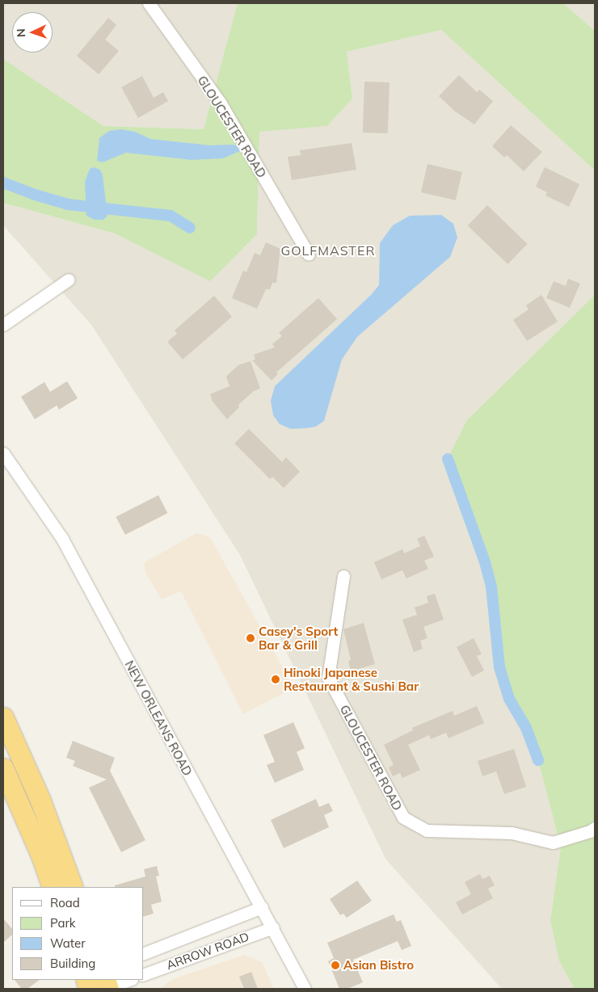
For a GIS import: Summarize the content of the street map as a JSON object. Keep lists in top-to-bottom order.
{
  "streets": {
    "street": ["GLOUCESTER ROAD", "NEW ORLEANS ROAD", "ARROW ROAD"]
  },
  "crossings": [
    ["NEW ORLEANS ROAD", "ARROW ROAD"]
  ],
  "districts": ["GOLFMASTER"],
  "places": ["Casey's Sport Bar & Grill", "Hinoki Japanese Restaurant & Sushi Bar", "Asian Bistro"],
  "legend": [
    "Road",
    "Park",
    "Water",
    "Building"
  ],
  "north": "left"
}
